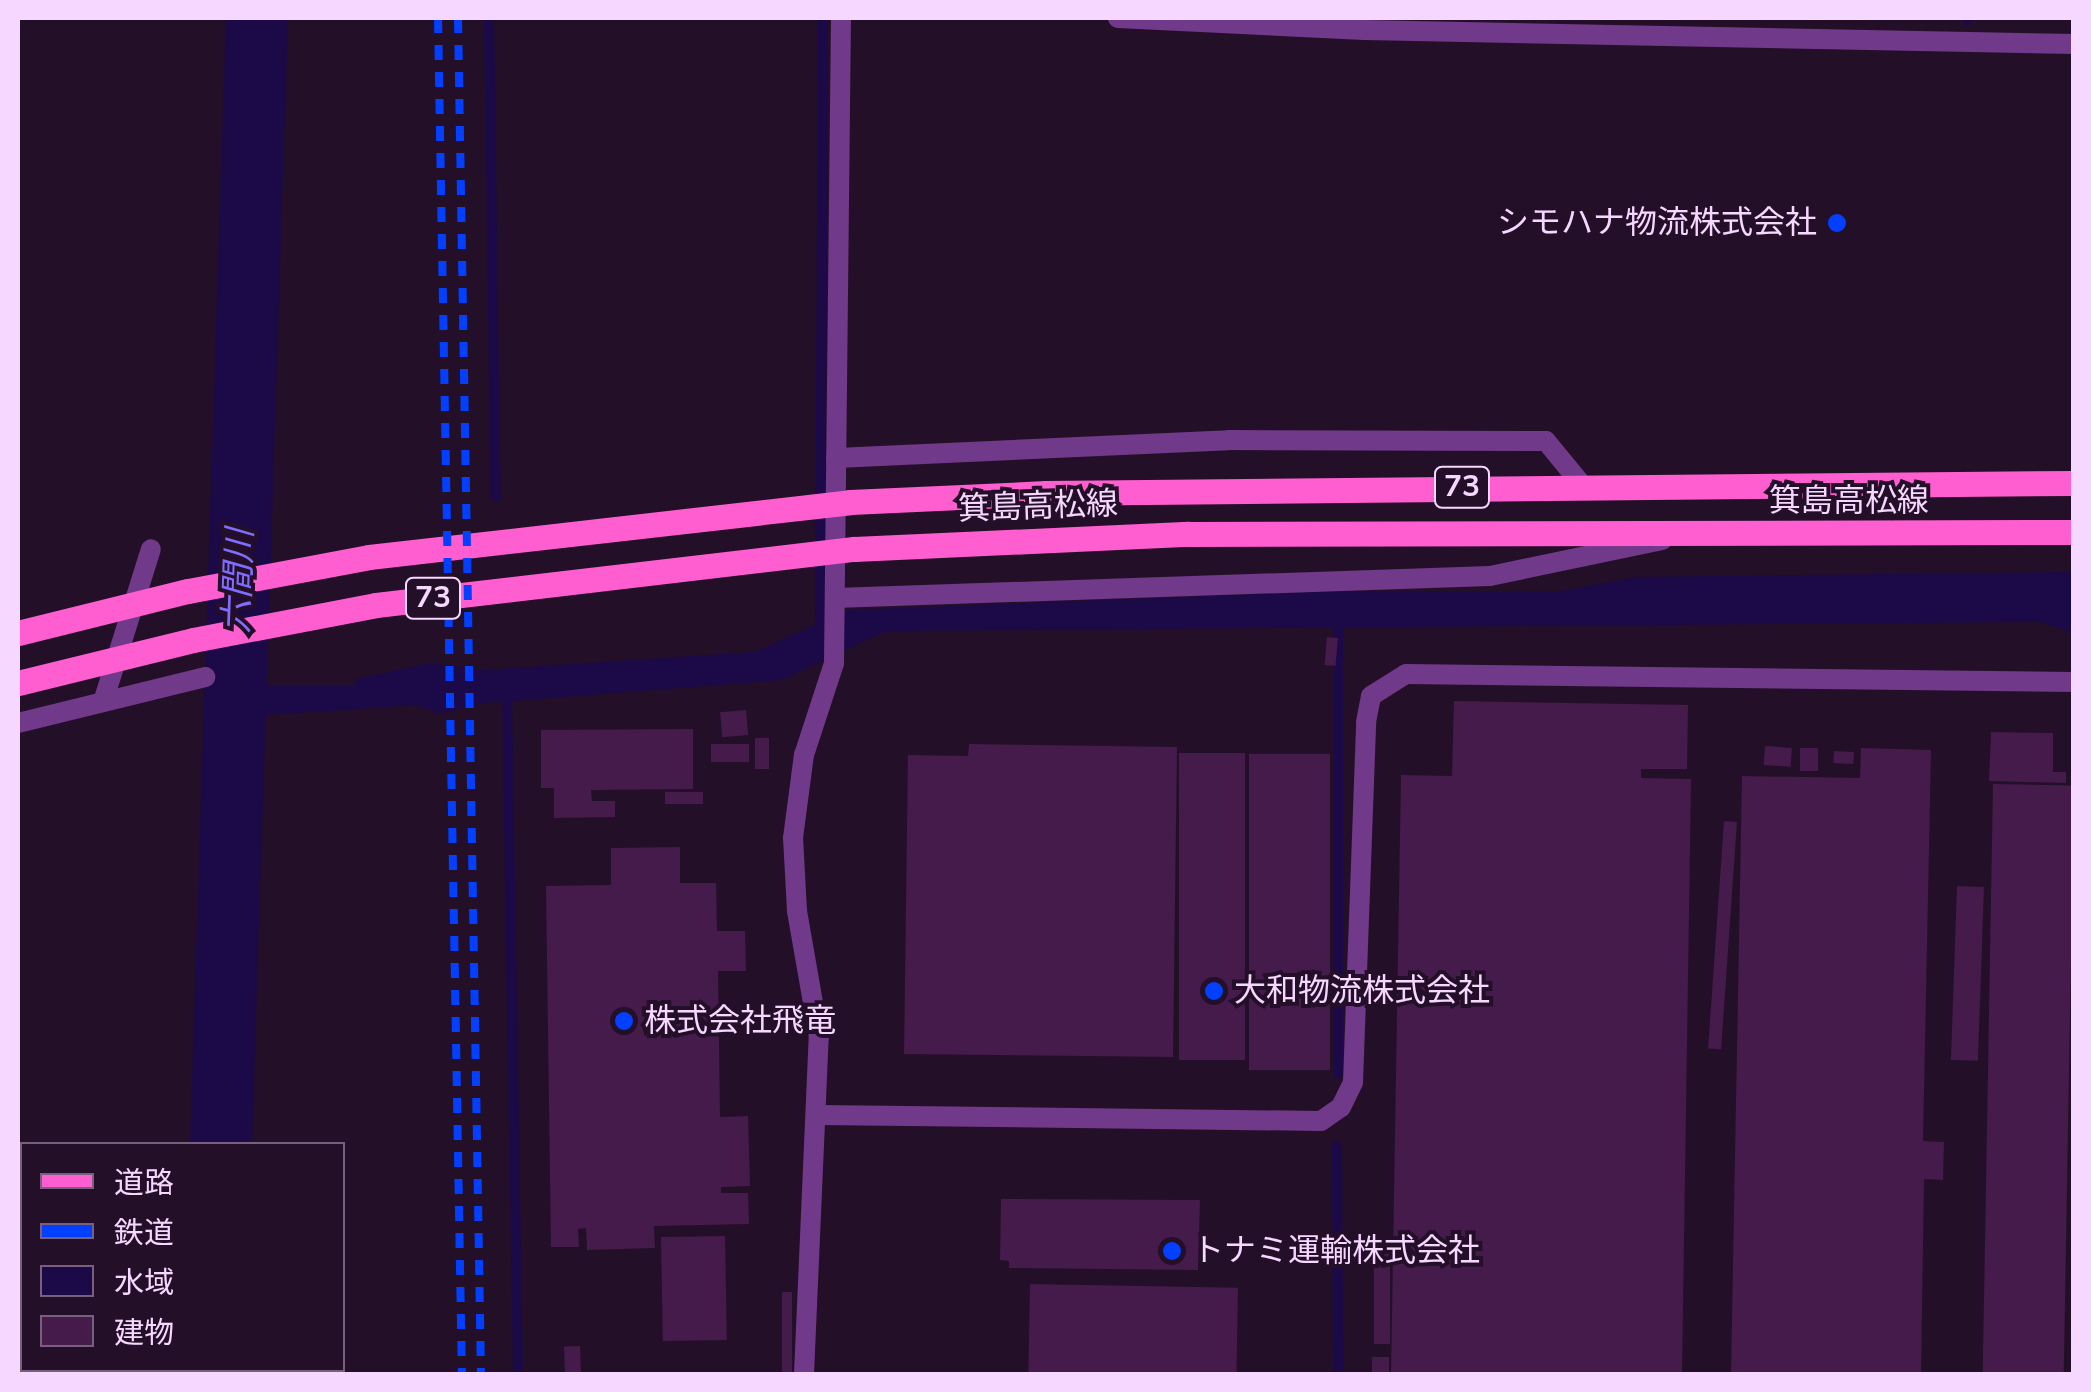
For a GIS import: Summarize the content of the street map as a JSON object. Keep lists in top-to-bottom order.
{
  "streets": {
    "main road": ["73", "箕島高松線"]
  },
  "water": ["六間川"],
  "places": [
    "シモハナ物流株式会社",
    "大和物流株式会社",
    "株式会社飛竜",
    "トナミ運輸株式会社"
  ],
  "legend": [
    "道路",
    "鉄道",
    "水域",
    "建物"
  ]
}
